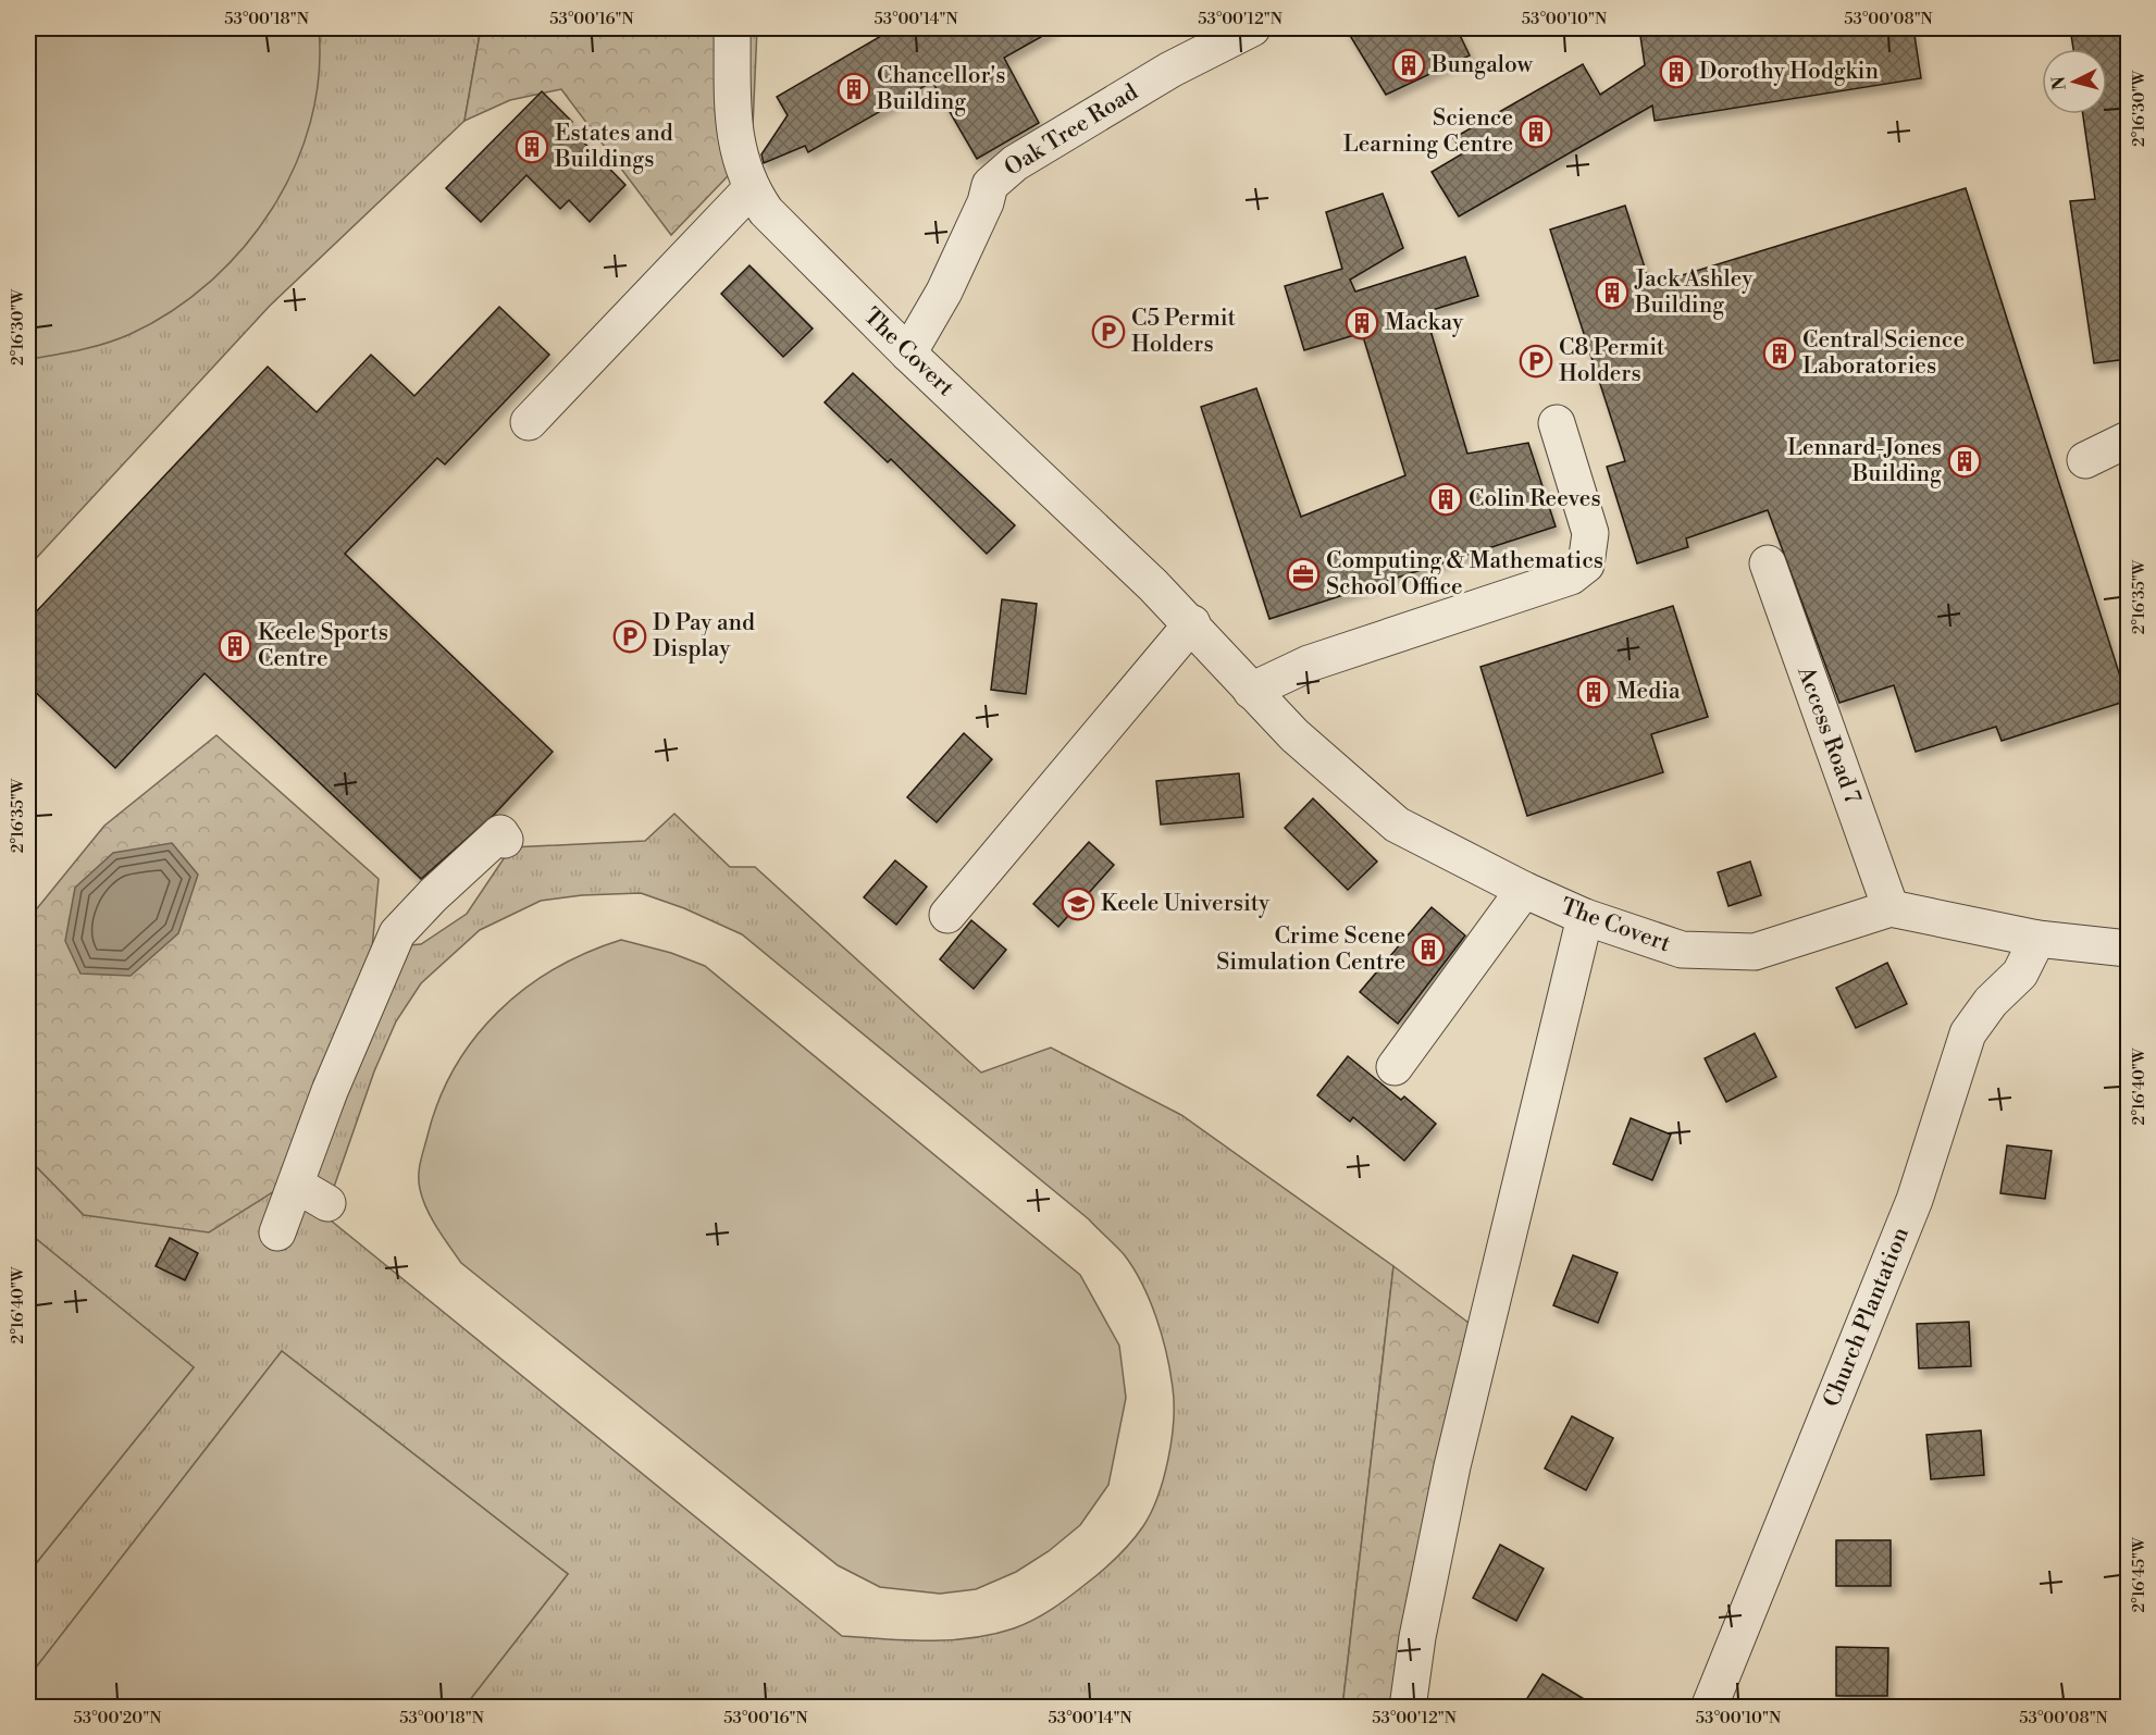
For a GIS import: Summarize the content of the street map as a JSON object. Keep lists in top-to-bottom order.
{
  "streets": {
    "street": [
      "Oak Tree Road",
      "The Covert",
      "Access Road 7",
      "Church Plantation"
    ]
  },
  "crossings": [
    ["Oak Tree Road", "The Covert"],
    ["The Covert", "Access Road 7"],
    ["The Covert", "Church Plantation"]
  ],
  "places": {
    "building": [
      "Bungalow",
      "Dorothy Hodgkin",
      "Chancellor's Building",
      "Science Learning Centre",
      "Estates and Buildings",
      "Jack Ashley Building",
      "Mackay",
      "Central Science Laboratories",
      "Lennard-Jones Building",
      "Colin Reeves",
      "Keele Sports Centre",
      "Media",
      "Crime Scene Simulation Centre"
    ],
    "parking": ["C5 Permit Holders", "C8 Permit Holders", "D Pay and Display"],
    "office": ["Computing & Mathematics School Office"],
    "school or university": ["Keele University"]
  },
  "north": "left",
  "coordinates": [
    "53°00'18\"N",
    "53°00'16\"N",
    "53°00'14\"N",
    "53°00'12\"N",
    "53°00'10\"N",
    "53°00'08\"N",
    "2°16'30\"W",
    "2°16'35\"W",
    "2°16'40\"W",
    "2°16'45\"W",
    "53°00'20\"N"
  ]
}
